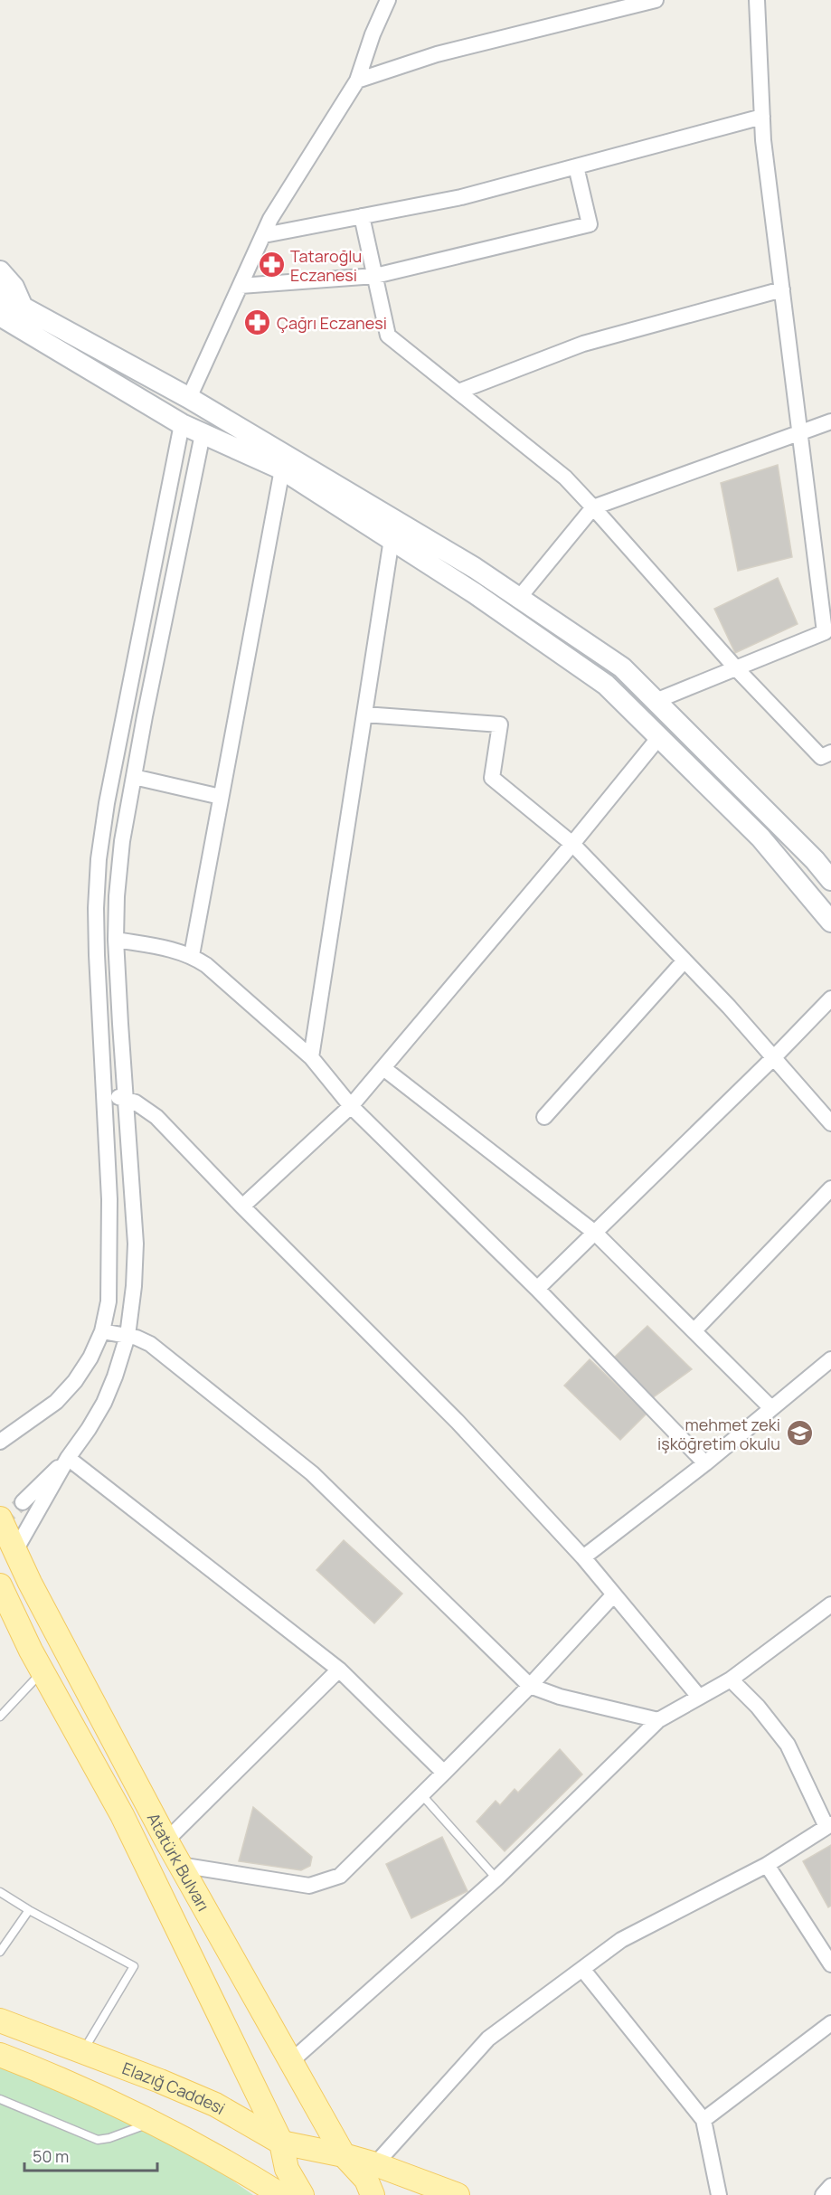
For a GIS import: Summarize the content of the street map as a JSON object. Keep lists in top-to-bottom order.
{
  "streets": {
    "main road": ["Atatürk Bulvarı", "Elazığ Caddesi"]
  },
  "crossings": [
    ["Atatürk Bulvarı", "Elazığ Caddesi"]
  ],
  "places": {
    "pharmacy": ["Tataroğlu Eczanesi", "Çağrı Eczanesi"],
    "school or university": ["mehmet zeki işköğretim okulu"]
  },
  "scale_bar": "50 m"
}
